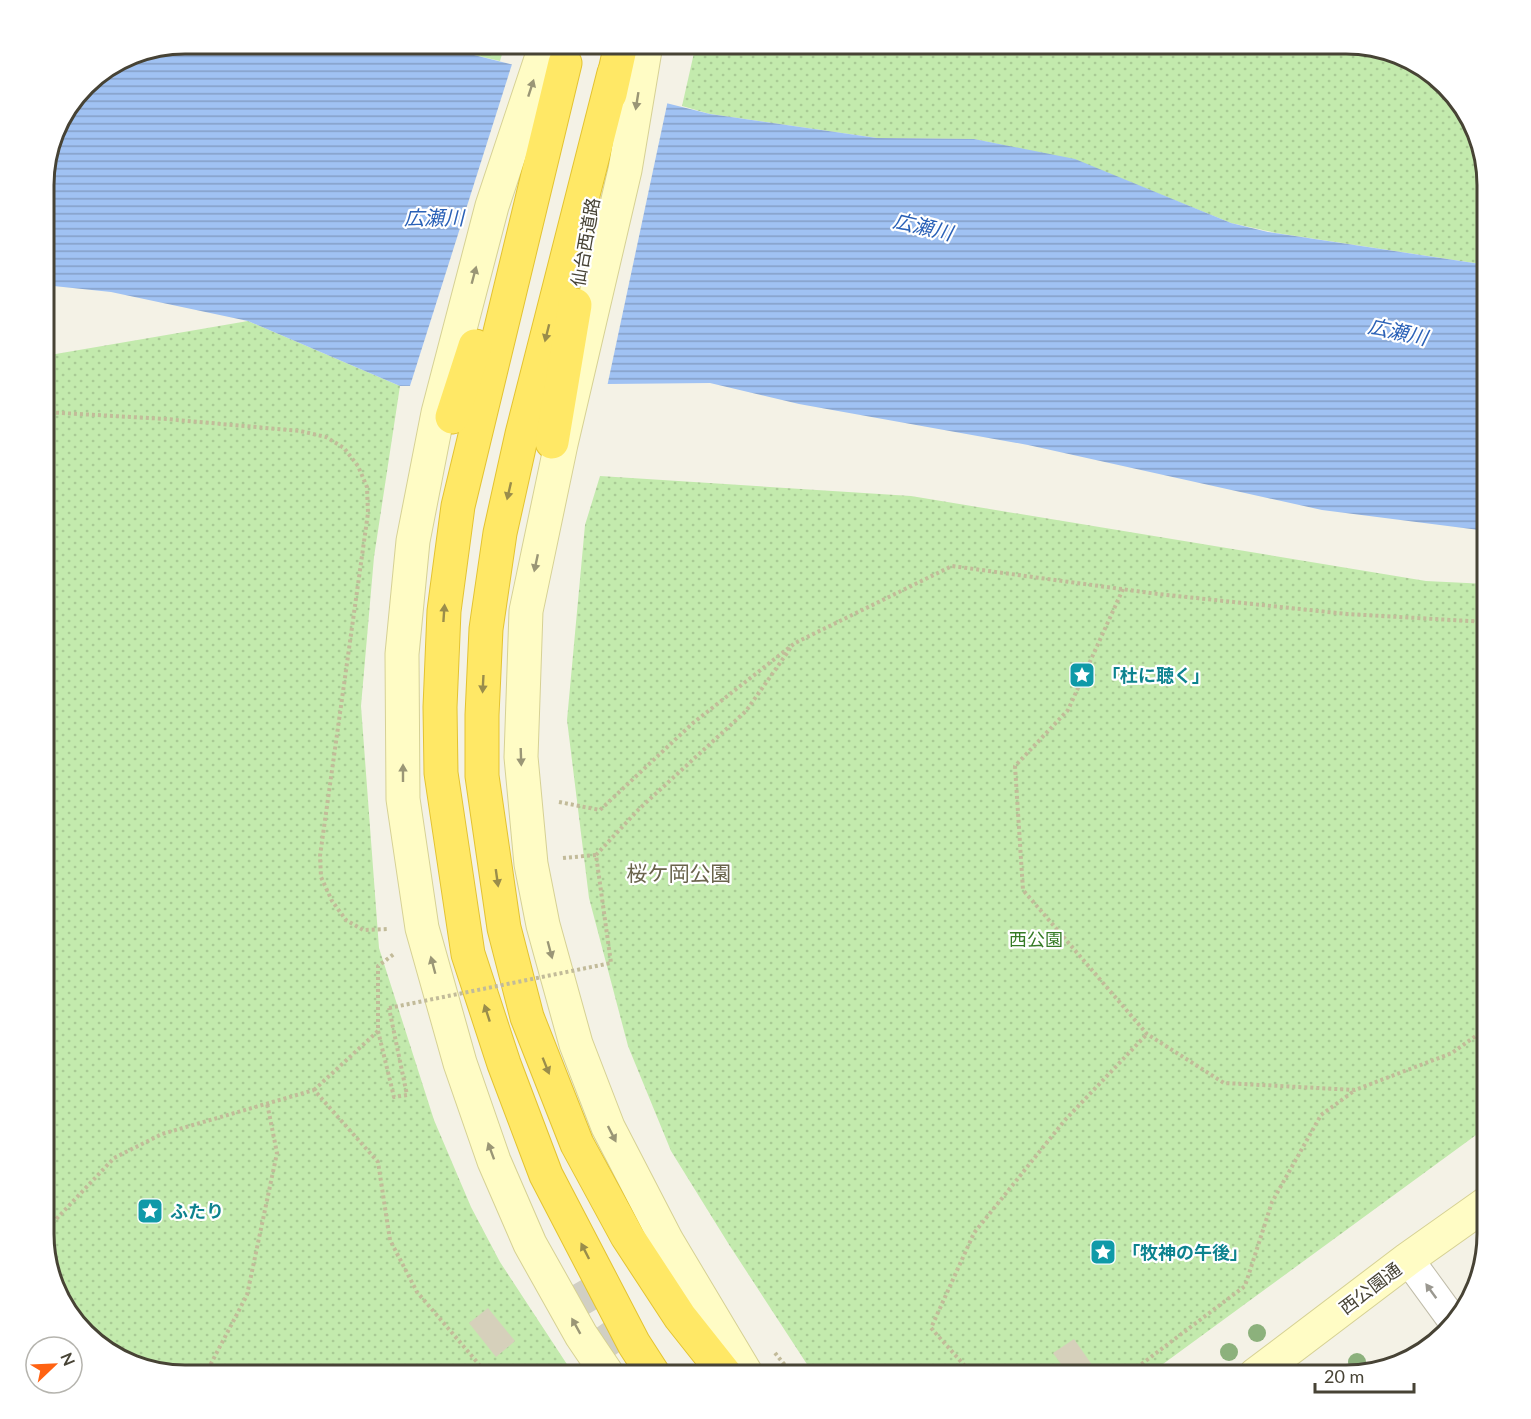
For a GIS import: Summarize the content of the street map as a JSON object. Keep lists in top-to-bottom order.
{
  "streets": {
    "street": ["西公園通"]
  },
  "districts": ["桜ケ岡公園"],
  "water": ["広瀬川"],
  "parks": ["西公園"],
  "places": {
    "place": ["「杜に聴く」", "ふたり", "「牧神の午後」"]
  },
  "scale_bar": "20 m",
  "north": "top right"
}
